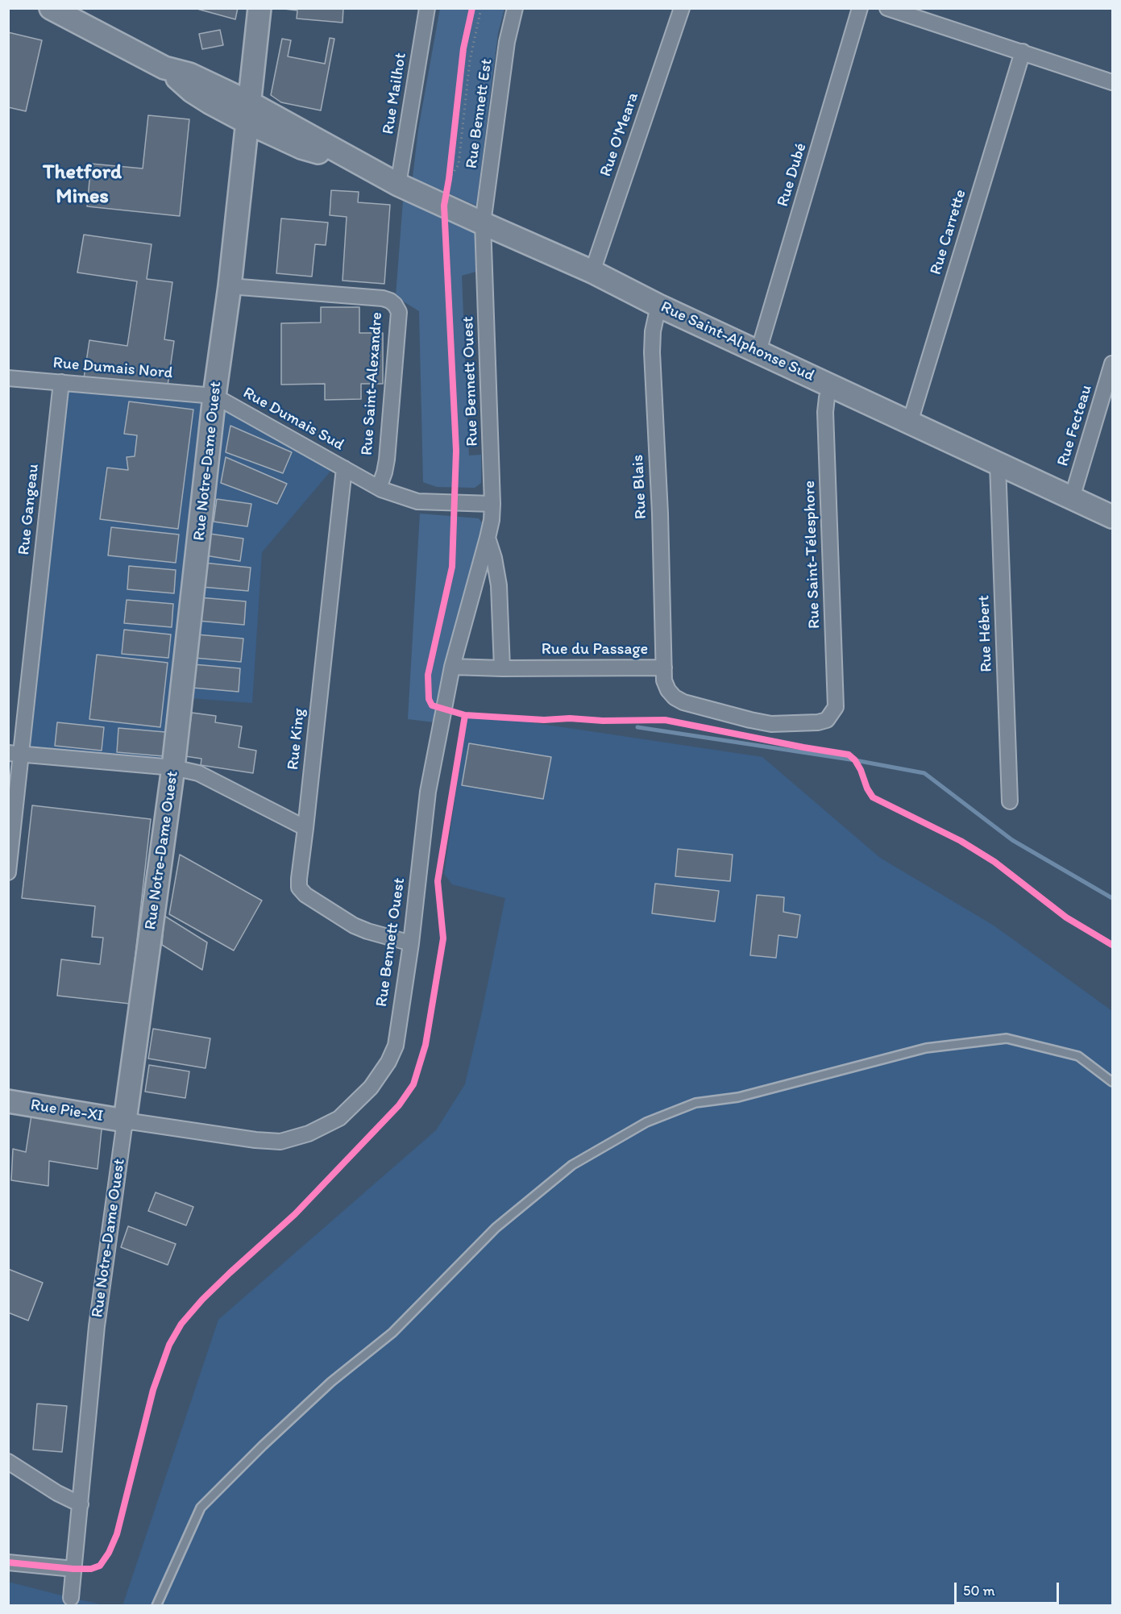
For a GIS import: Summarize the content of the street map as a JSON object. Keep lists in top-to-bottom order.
{
  "streets": {
    "street": [
      "Rue Mailhot",
      "Rue Bennett Est",
      "Rue O'Meara",
      "Rue Dubé",
      "Rue Carrette",
      "Rue Saint-Alphonse Sud",
      "Rue Dumais Nord",
      "Rue Bennett Ouest",
      "Rue Saint-Alexandre",
      "Rue Dumais Sud",
      "Rue Fecteau",
      "Rue Notre-Dame Ouest",
      "Rue Blais",
      "Rue Gangeau",
      "Rue Saint-Télesphore",
      "Rue Hébert",
      "Rue du Passage",
      "Rue King",
      "Rue Pie-XI"
    ]
  },
  "crossings": [
    ["Rue Mailhot", "Rue Saint-Alphonse Sud"],
    ["Rue Bennett Est", "Rue Saint-Alphonse Sud"],
    ["Rue Bennett Est", "Rue Bennett Ouest"],
    ["Rue O'Meara", "Rue Saint-Alphonse Sud"],
    ["Rue Dubé", "Rue Saint-Alphonse Sud"],
    ["Rue Carrette", "Rue Saint-Alphonse Sud"],
    ["Rue Saint-Alphonse Sud", "Rue Bennett Ouest"],
    ["Rue Saint-Alphonse Sud", "Rue Fecteau"],
    ["Rue Saint-Alphonse Sud", "Rue Notre-Dame Ouest"],
    ["Rue Saint-Alphonse Sud", "Rue Blais"],
    ["Rue Saint-Alphonse Sud", "Rue Saint-Télesphore"],
    ["Rue Saint-Alphonse Sud", "Rue Hébert"],
    ["Rue Dumais Nord", "Rue Dumais Sud"],
    ["Rue Dumais Nord", "Rue Notre-Dame Ouest"],
    ["Rue Dumais Nord", "Rue Gangeau"],
    ["Rue Bennett Ouest", "Rue Dumais Sud"],
    ["Rue Bennett Ouest", "Rue Notre-Dame Ouest"],
    ["Rue Bennett Ouest", "Rue du Passage"],
    ["Rue Bennett Ouest", "Rue King"],
    ["Rue Bennett Ouest", "Rue Pie-XI"],
    ["Rue Saint-Alexandre", "Rue Dumais Sud"],
    ["Rue Saint-Alexandre", "Rue Notre-Dame Ouest"],
    ["Rue Dumais Sud", "Rue Notre-Dame Ouest"],
    ["Rue Dumais Sud", "Rue King"],
    ["Rue Notre-Dame Ouest", "Rue Pie-XI"],
    ["Rue Blais", "Rue du Passage"],
    ["Rue Saint-Télesphore", "Rue du Passage"]
  ],
  "districts": ["Thetford Mines"],
  "scale_bar": "50 m"
}
